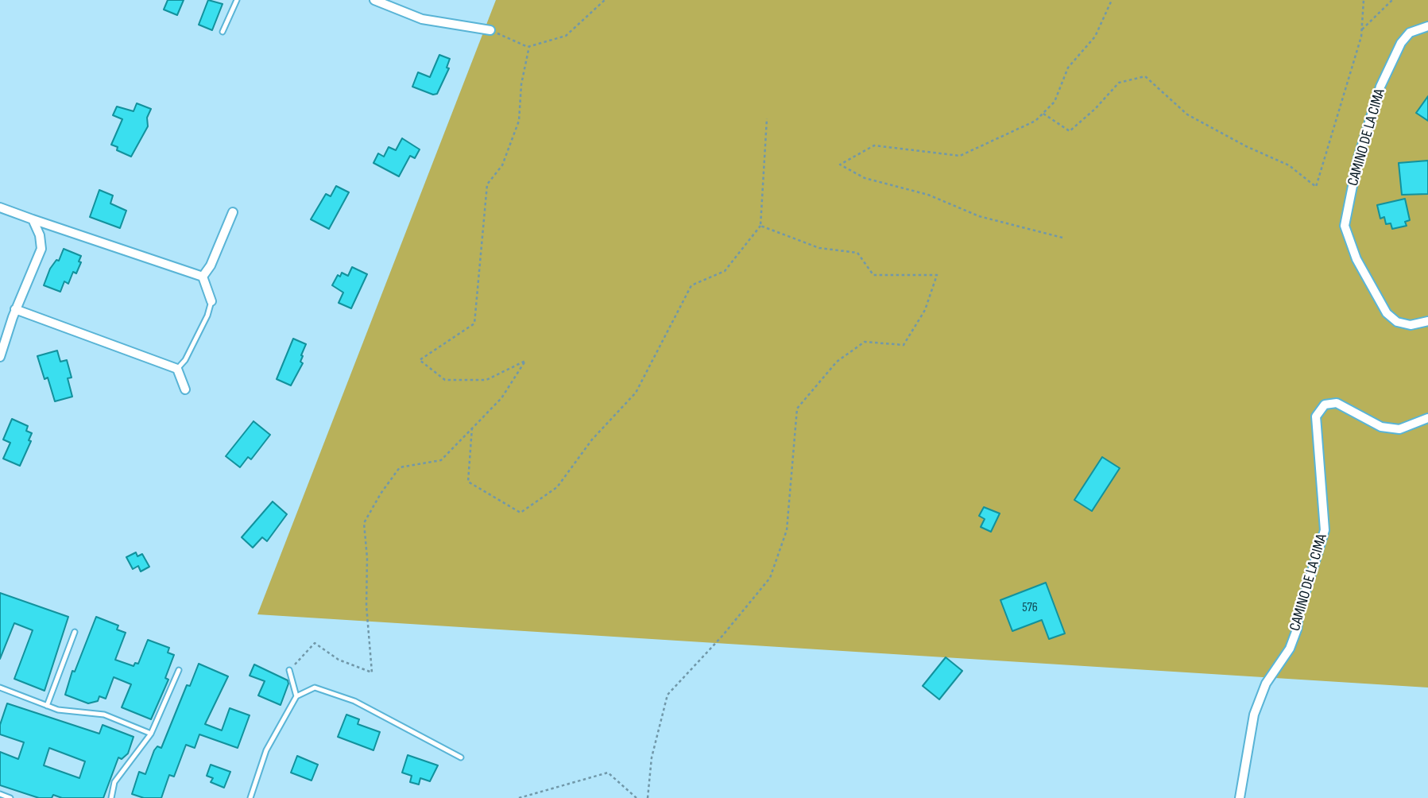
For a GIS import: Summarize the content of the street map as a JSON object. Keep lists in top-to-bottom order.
{
  "streets": {
    "street": ["CAMINO DE LA CIMA"]
  },
  "house_numbers": ["576"]
}
